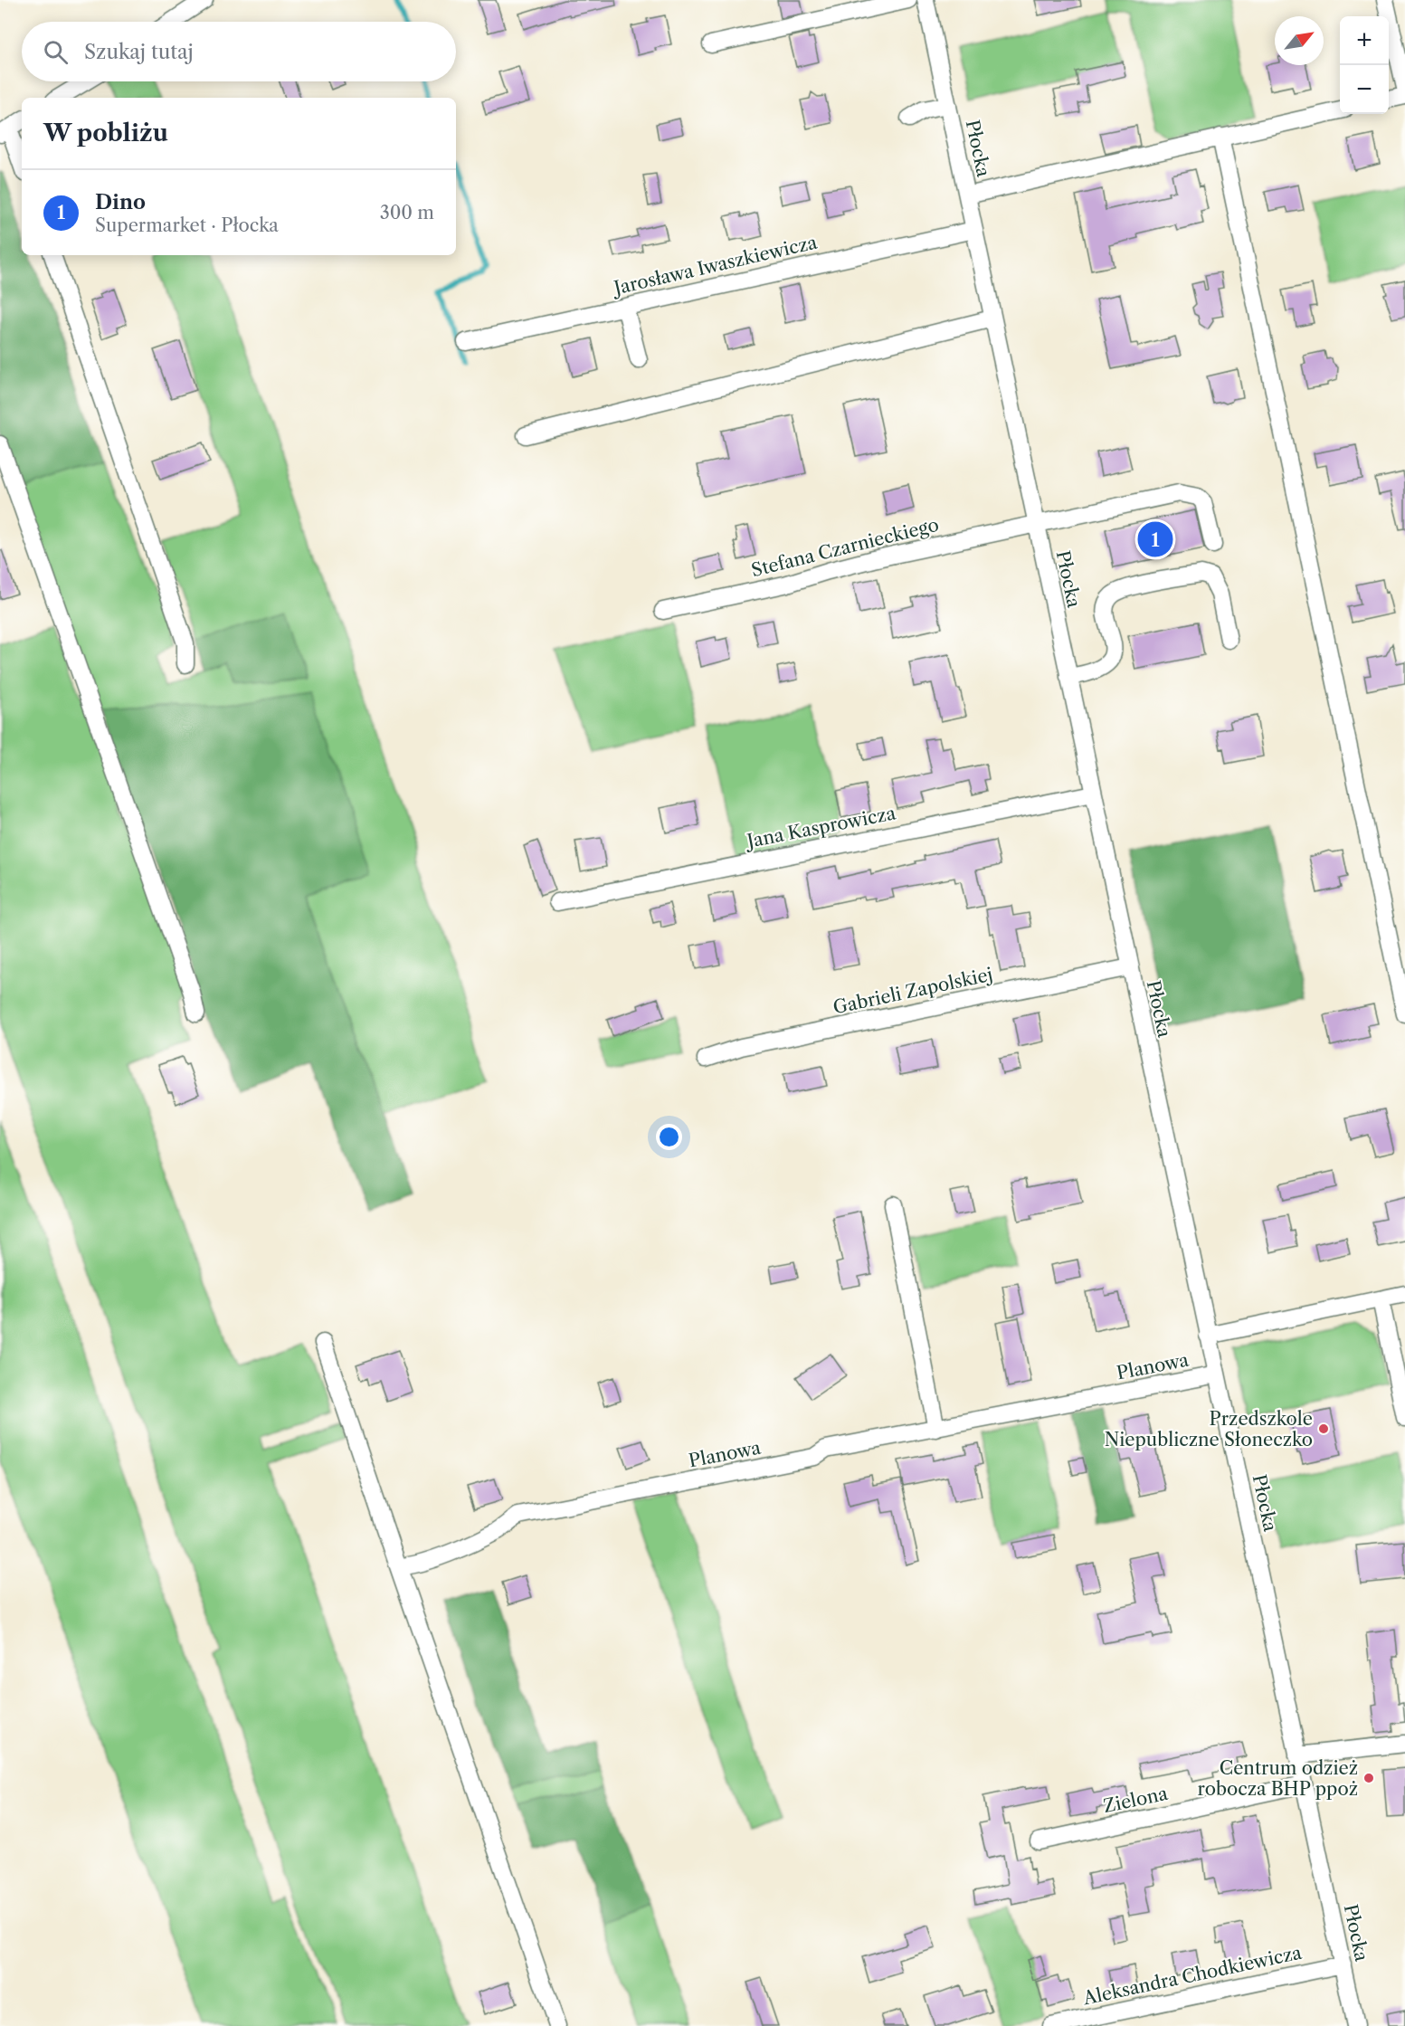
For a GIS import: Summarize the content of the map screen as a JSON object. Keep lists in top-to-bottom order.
{
  "streets": {
    "street": [
      "Płocka",
      "Jarosława Iwaszkiewicza",
      "Stefana Czarnieckiego",
      "Jana Kasprowicza",
      "Gabrieli Zapolskiej",
      "Planowa",
      "Zielona",
      "Aleksandra Chodkiewicza"
    ]
  },
  "crossings": [
    ["Płocka", "Jarosława Iwaszkiewicza"],
    ["Płocka", "Stefana Czarnieckiego"],
    ["Płocka", "Jana Kasprowicza"],
    ["Płocka", "Gabrieli Zapolskiej"],
    ["Płocka", "Planowa"],
    ["Płocka", "Zielona"],
    ["Płocka", "Aleksandra Chodkiewicza"]
  ],
  "places": ["Przedszkole Niepubliczne Słoneczko", "Centrum odzież robocza BHP ppoż"],
  "north": "top right",
  "page": {
    "map_buttons": ["+", "−"],
    "search": "Szukaj tutaj",
    "heading": "W pobliżu",
    "list": [
      {
        "mark": "1",
        "name": "Dino",
        "note": "Supermarket · Płocka",
        "value": "300 m"
      }
    ],
    "pins": "1"
  }
}
